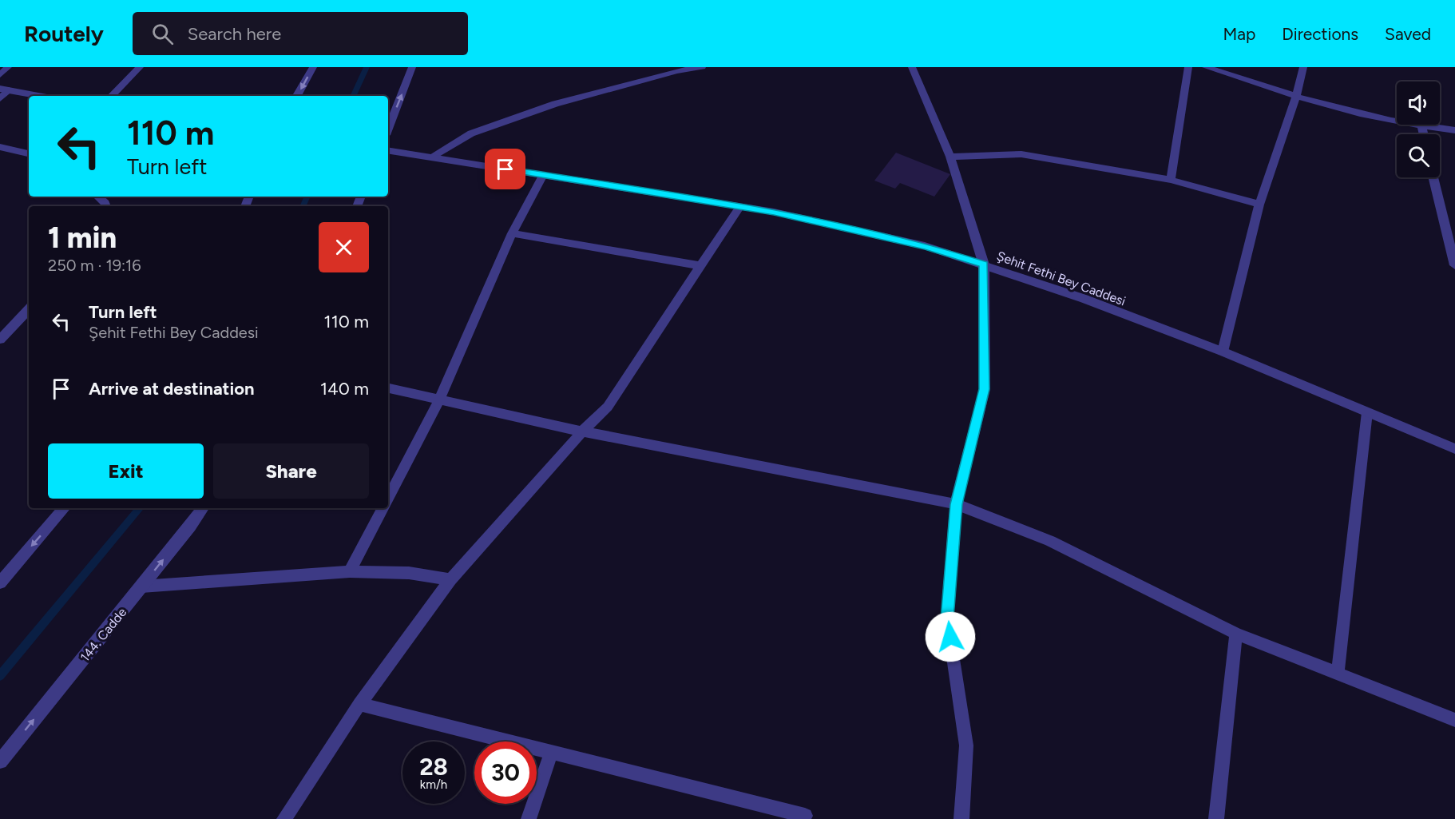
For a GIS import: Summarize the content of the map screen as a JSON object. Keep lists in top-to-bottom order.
{
  "streets": {
    "street": ["Şehit Fethi Bey Caddesi", "144. Cadde"]
  },
  "one_way": ["144. Cadde"],
  "page": {
    "header": "Routely",
    "search": "Search here",
    "nav": ["Map", "Directions", "Saved"],
    "turn": ["110 m", "Turn left"],
    "heading": ["1 min", "250 m · 19:16"],
    "list": [
      {
        "name": "Turn left",
        "note": "Şehit Fethi Bey Caddesi",
        "value": "110 m"
      },
      {
        "name": "Arrive at destination",
        "value": "140 m"
      }
    ],
    "buttons": ["Exit", "Share"],
    "speed": "28 km/h",
    "limit": "30"
  }
}
